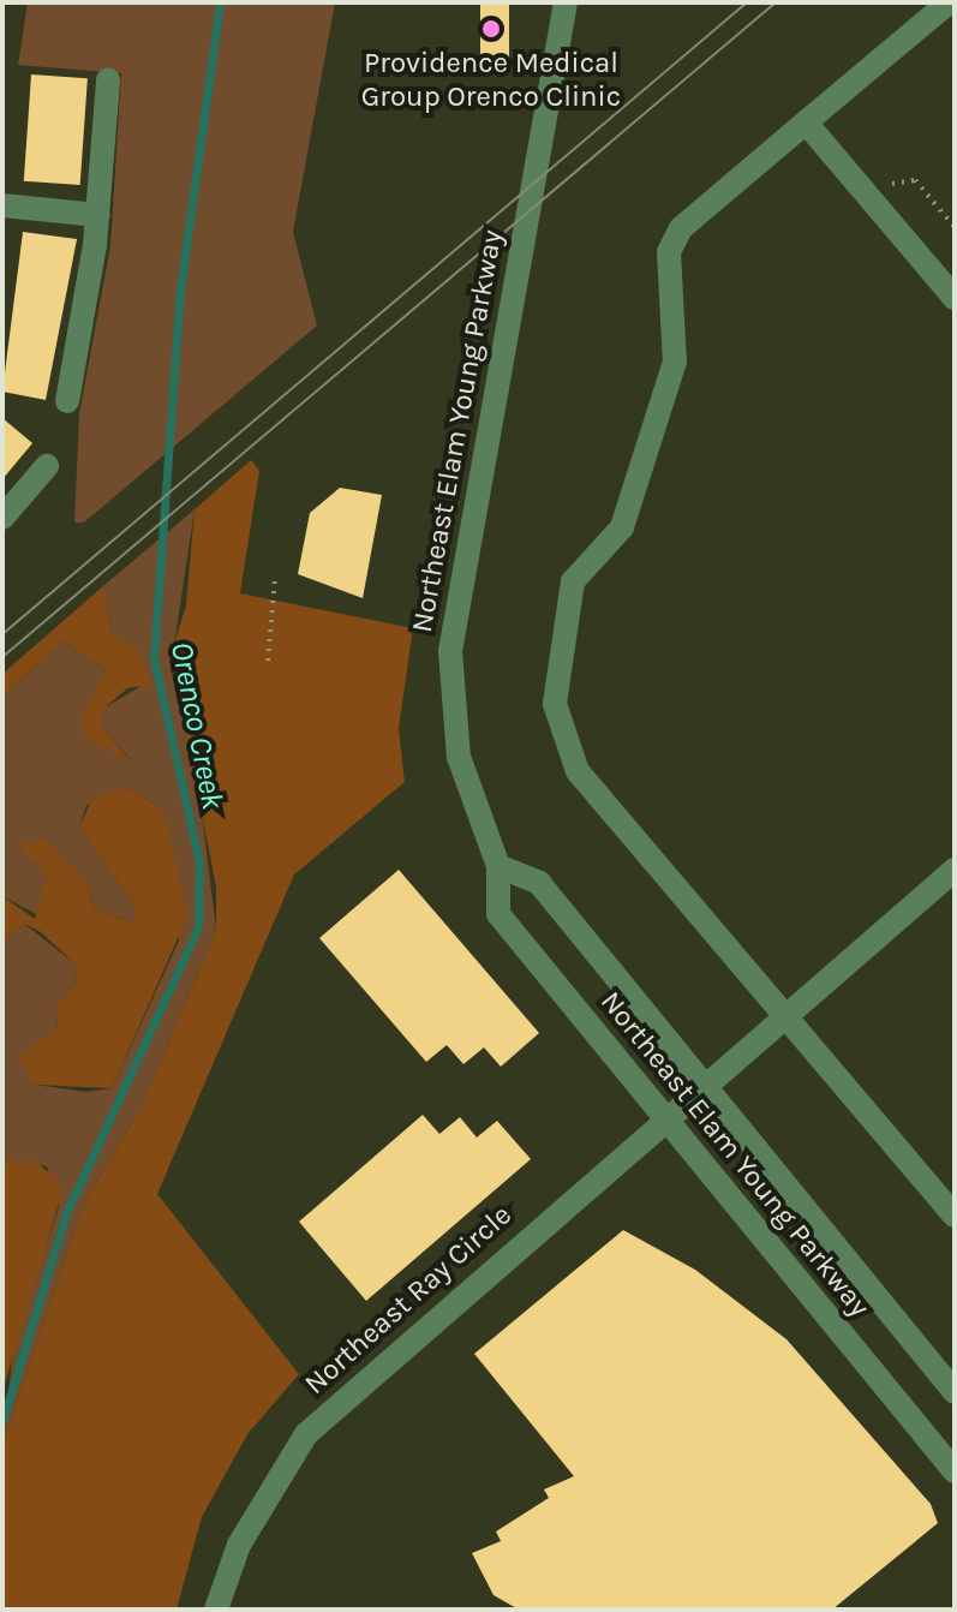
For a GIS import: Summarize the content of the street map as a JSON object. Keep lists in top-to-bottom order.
{
  "streets": {
    "street": ["Northeast Elam Young Parkway", "Northeast Ray Circle"]
  },
  "crossings": [
    ["Northeast Elam Young Parkway", "Northeast Ray Circle"]
  ],
  "water": ["Orenco Creek"],
  "places": ["Providence Medical Group Orenco Clinic"]
}
